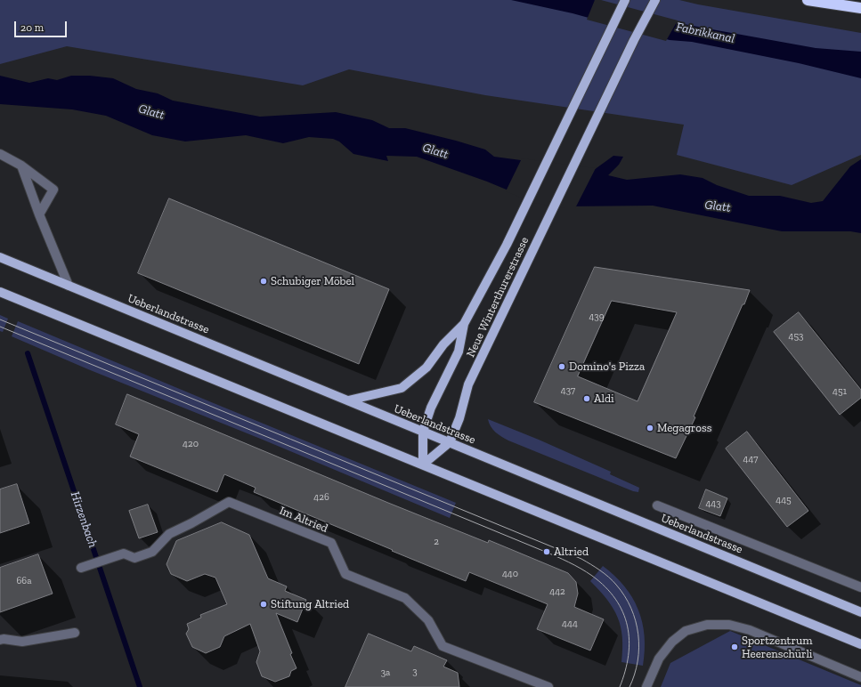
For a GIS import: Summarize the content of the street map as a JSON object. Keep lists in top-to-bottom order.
{
  "streets": {
    "main road": ["Neue Winterthurerstrasse", "Ueberlandstrasse"],
    "street": ["Im Altried"]
  },
  "crossings": [
    ["Neue Winterthurerstrasse", "Ueberlandstrasse"]
  ],
  "water": ["Fabrikkanal", "Glatt", "Hirzenbach"],
  "places": [
    "Schubiger Möbel",
    "Domino's Pizza",
    "Aldi",
    "Megagross",
    "Altried",
    "Stiftung Altried",
    "Sportzentrum Heerenschürli"
  ],
  "house_numbers": [
    "439",
    "453",
    "437",
    "451",
    "420",
    "447",
    "426",
    "445",
    "443",
    "2",
    "440",
    "66a",
    "442",
    "444",
    "3",
    "3a"
  ],
  "scale_bar": "20 m"
}
